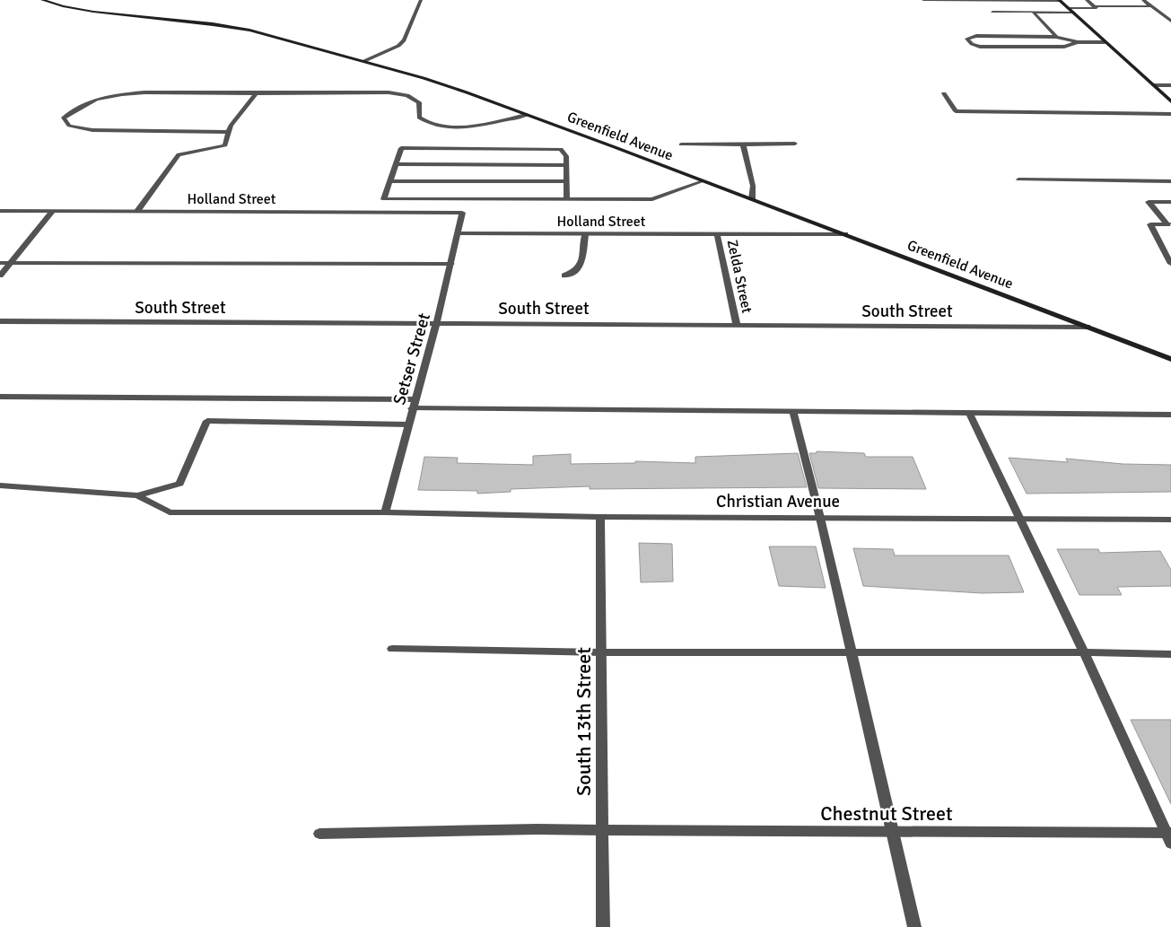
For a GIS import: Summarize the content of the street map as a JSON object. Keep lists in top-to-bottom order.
{
  "streets": {
    "main road": ["Greenfield Avenue"],
    "street": [
      "Holland Street",
      "Zelda Street",
      "South Street",
      "Setser Street",
      "Christian Avenue",
      "South 13th Street",
      "Chestnut Street"
    ]
  },
  "crossings": [
    ["Greenfield Avenue", "Holland Street"],
    ["Greenfield Avenue", "South Street"],
    ["Holland Street", "Zelda Street"],
    ["Holland Street", "Setser Street"],
    ["Zelda Street", "South Street"],
    ["South Street", "Setser Street"],
    ["Setser Street", "Christian Avenue"],
    ["Christian Avenue", "South 13th Street"],
    ["South 13th Street", "Chestnut Street"]
  ]
}
